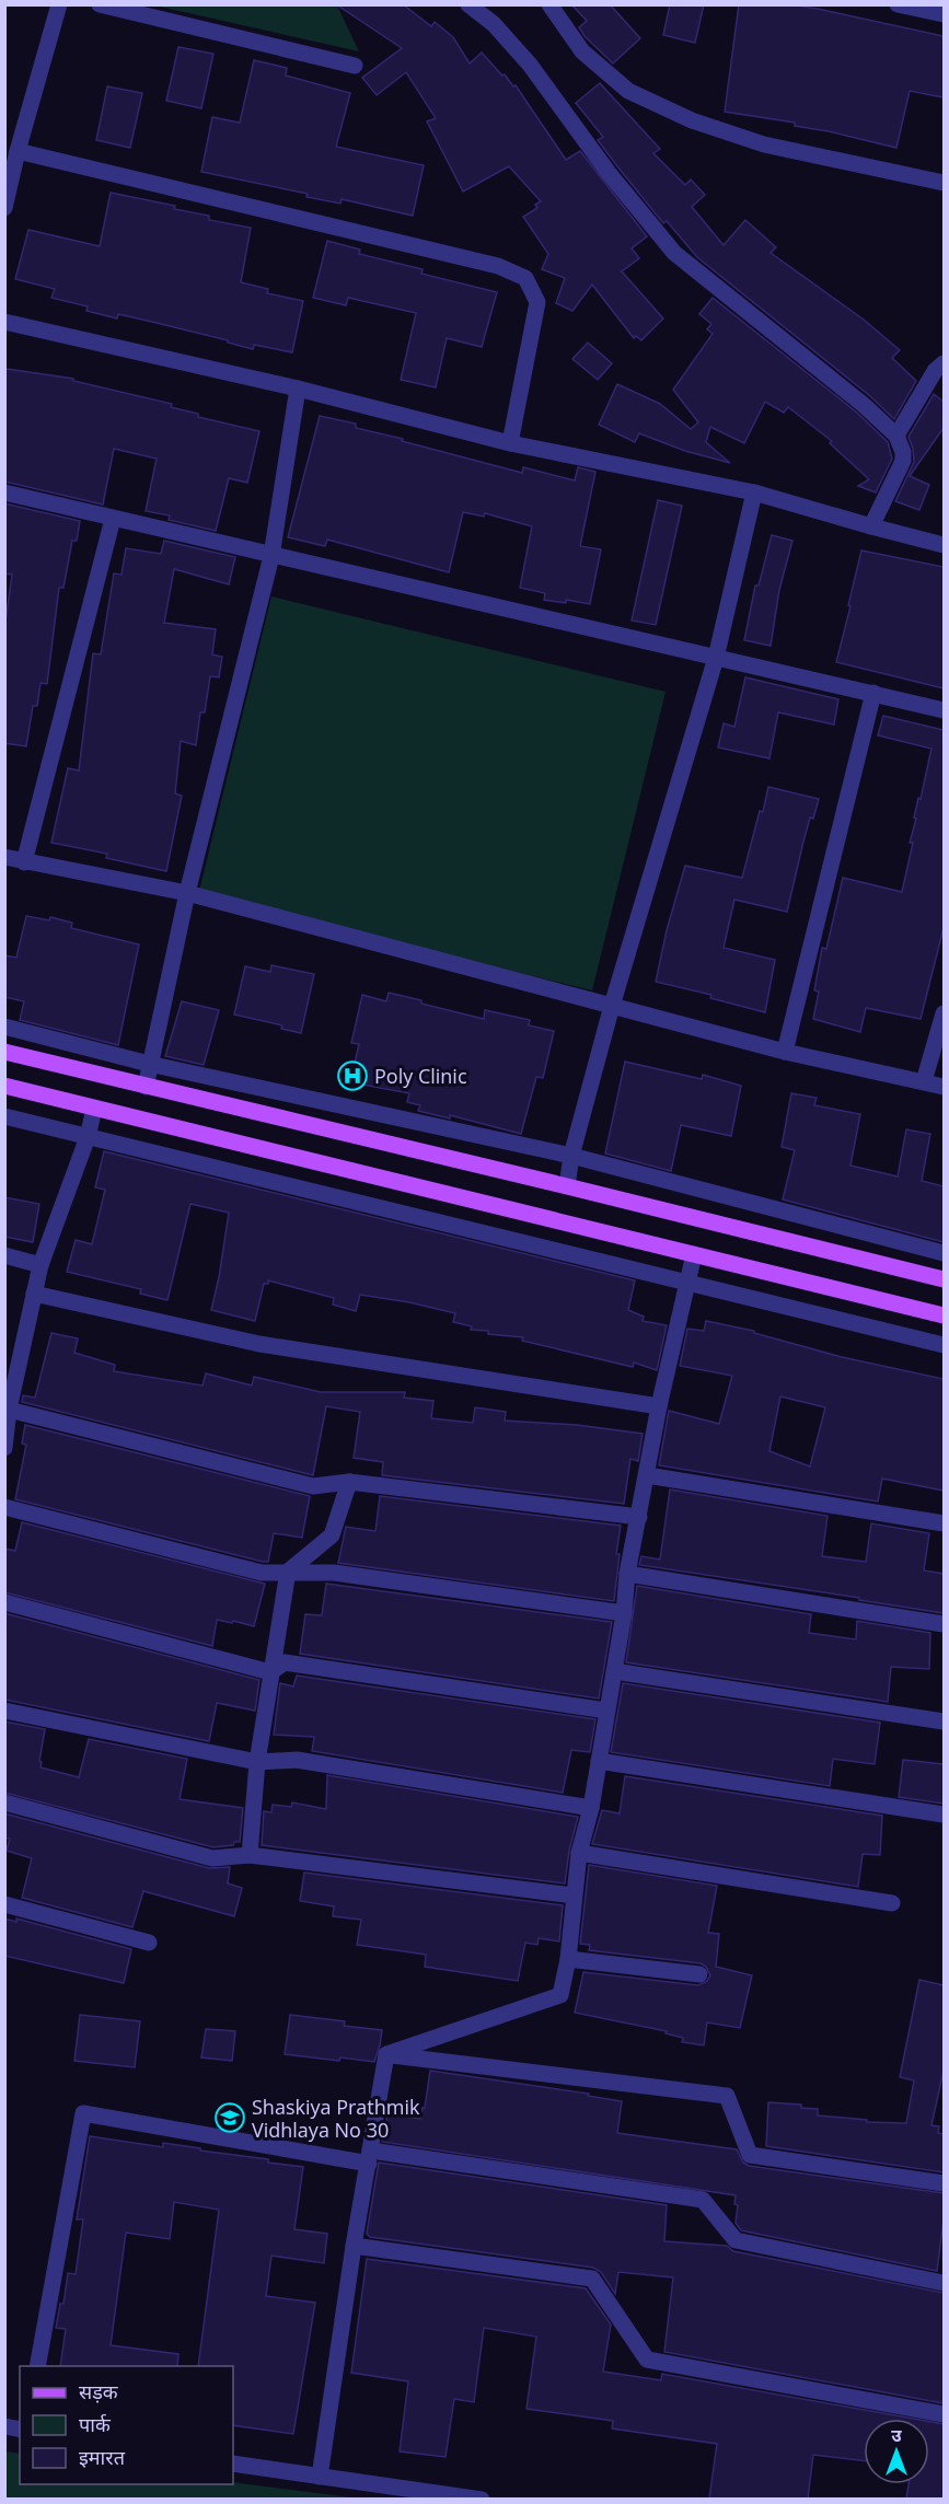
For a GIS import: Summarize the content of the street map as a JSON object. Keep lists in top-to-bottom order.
{
  "places": {
    "hospital": ["Poly Clinic"],
    "school or university": ["Shaskiya Prathmik Vidhlaya No 30"]
  },
  "legend": ["सड़क", "पार्क", "इमारत"],
  "north": "top"
}
